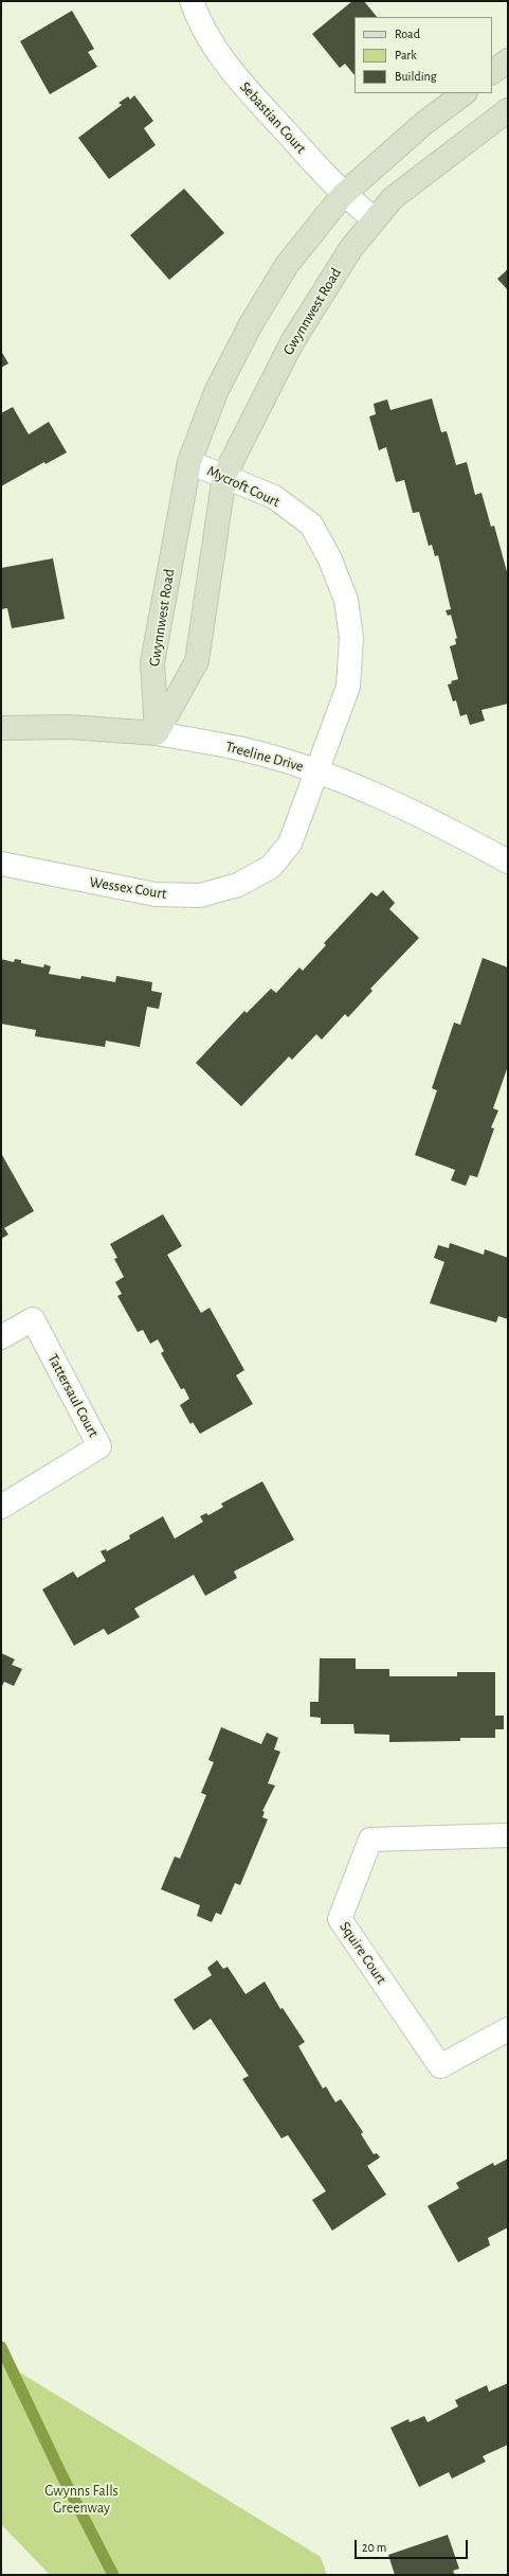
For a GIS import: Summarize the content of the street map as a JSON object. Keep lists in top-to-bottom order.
{
  "streets": {
    "street": [
      "Sebastian Court",
      "Gwynnwest Road",
      "Mycroft Court",
      "Treeline Drive",
      "Wessex Court",
      "Tattersaul Court",
      "Squire Court"
    ]
  },
  "crossings": [
    ["Sebastian Court", "Gwynnwest Road"],
    ["Gwynnwest Road", "Mycroft Court"],
    ["Gwynnwest Road", "Treeline Drive"],
    ["Mycroft Court", "Treeline Drive"],
    ["Mycroft Court", "Wessex Court"],
    ["Treeline Drive", "Wessex Court"]
  ],
  "parks": ["Gwynns Falls Greenway"],
  "legend": ["Road", "Park", "Building"],
  "scale_bar": "20 m"
}
